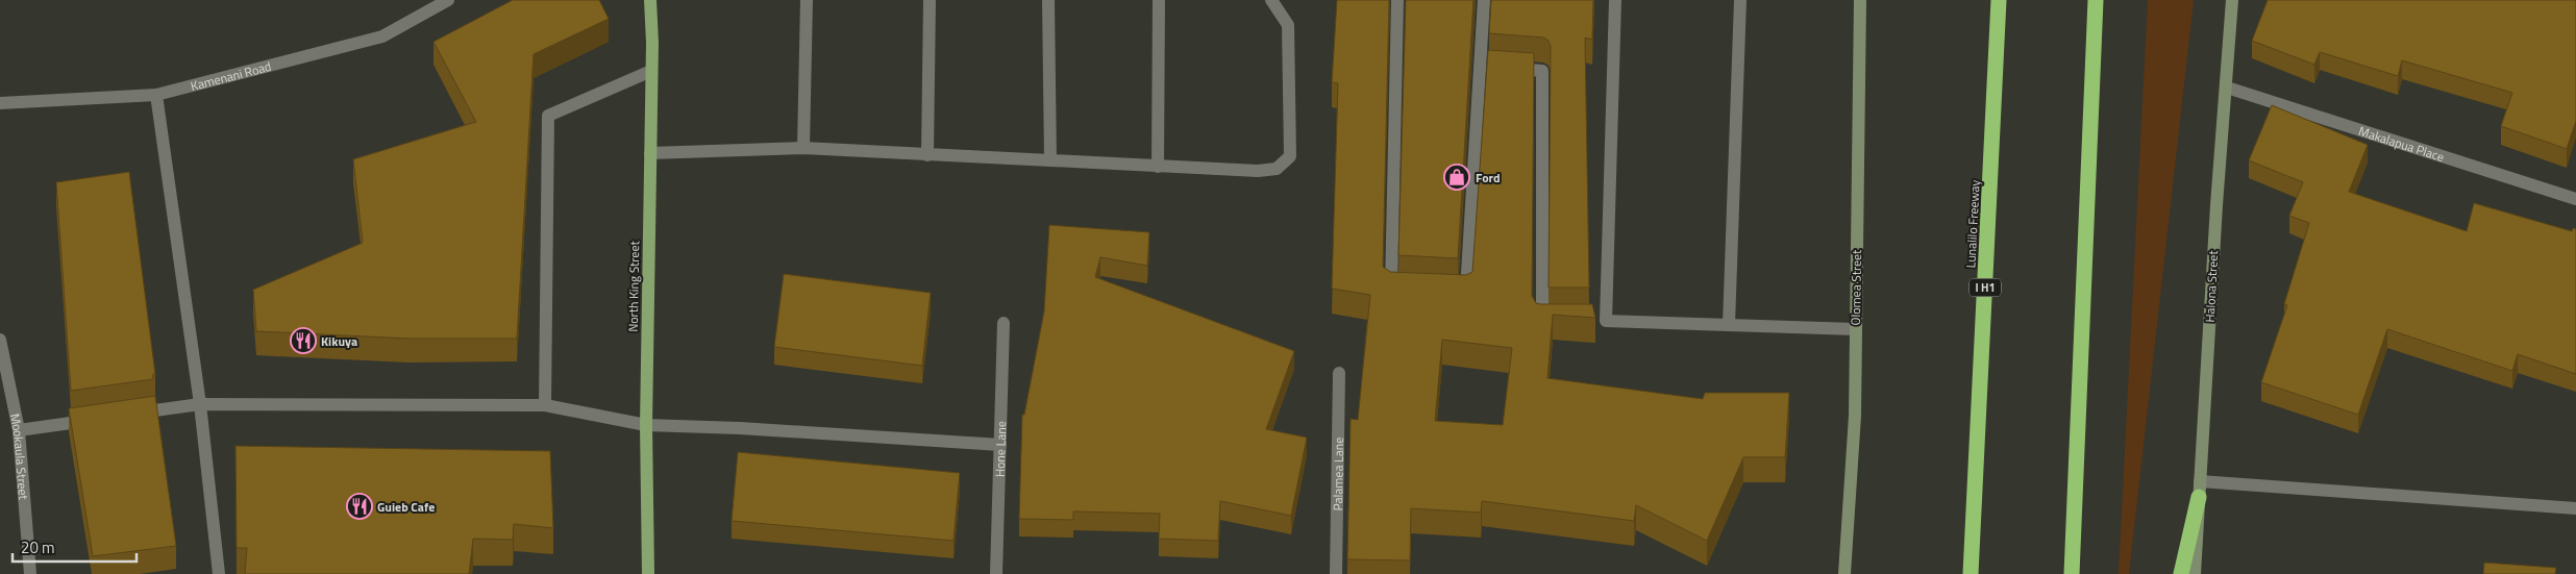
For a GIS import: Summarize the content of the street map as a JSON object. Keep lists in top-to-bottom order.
{
  "streets": {
    "highway": ["Lunalilo Freeway", "I H1"],
    "main road": ["North King Street", "Halona Street", "Olomea Street"],
    "street": [
      "Kamenani Road",
      "Makalapua Place",
      "Hone Lane",
      "Mookaula Street",
      "Palamea Lane"
    ]
  },
  "crossings": [
    ["Makalapua Place", "Halona Street"]
  ],
  "places": {
    "shop": ["Ford"],
    "restaurant": ["Kikuya", "Guieb Cafe"]
  },
  "scale_bar": "20 m"
}
